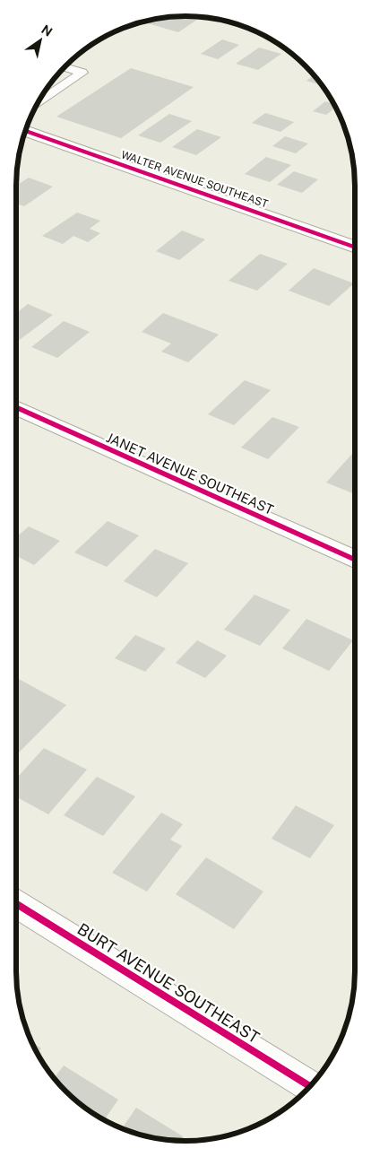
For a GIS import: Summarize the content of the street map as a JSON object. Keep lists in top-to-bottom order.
{
  "streets": {
    "street": ["WALTER AVENUE SOUTHEAST", "JANET AVENUE SOUTHEAST", "BURT AVENUE SOUTHEAST"]
  },
  "north": "top right"
}
